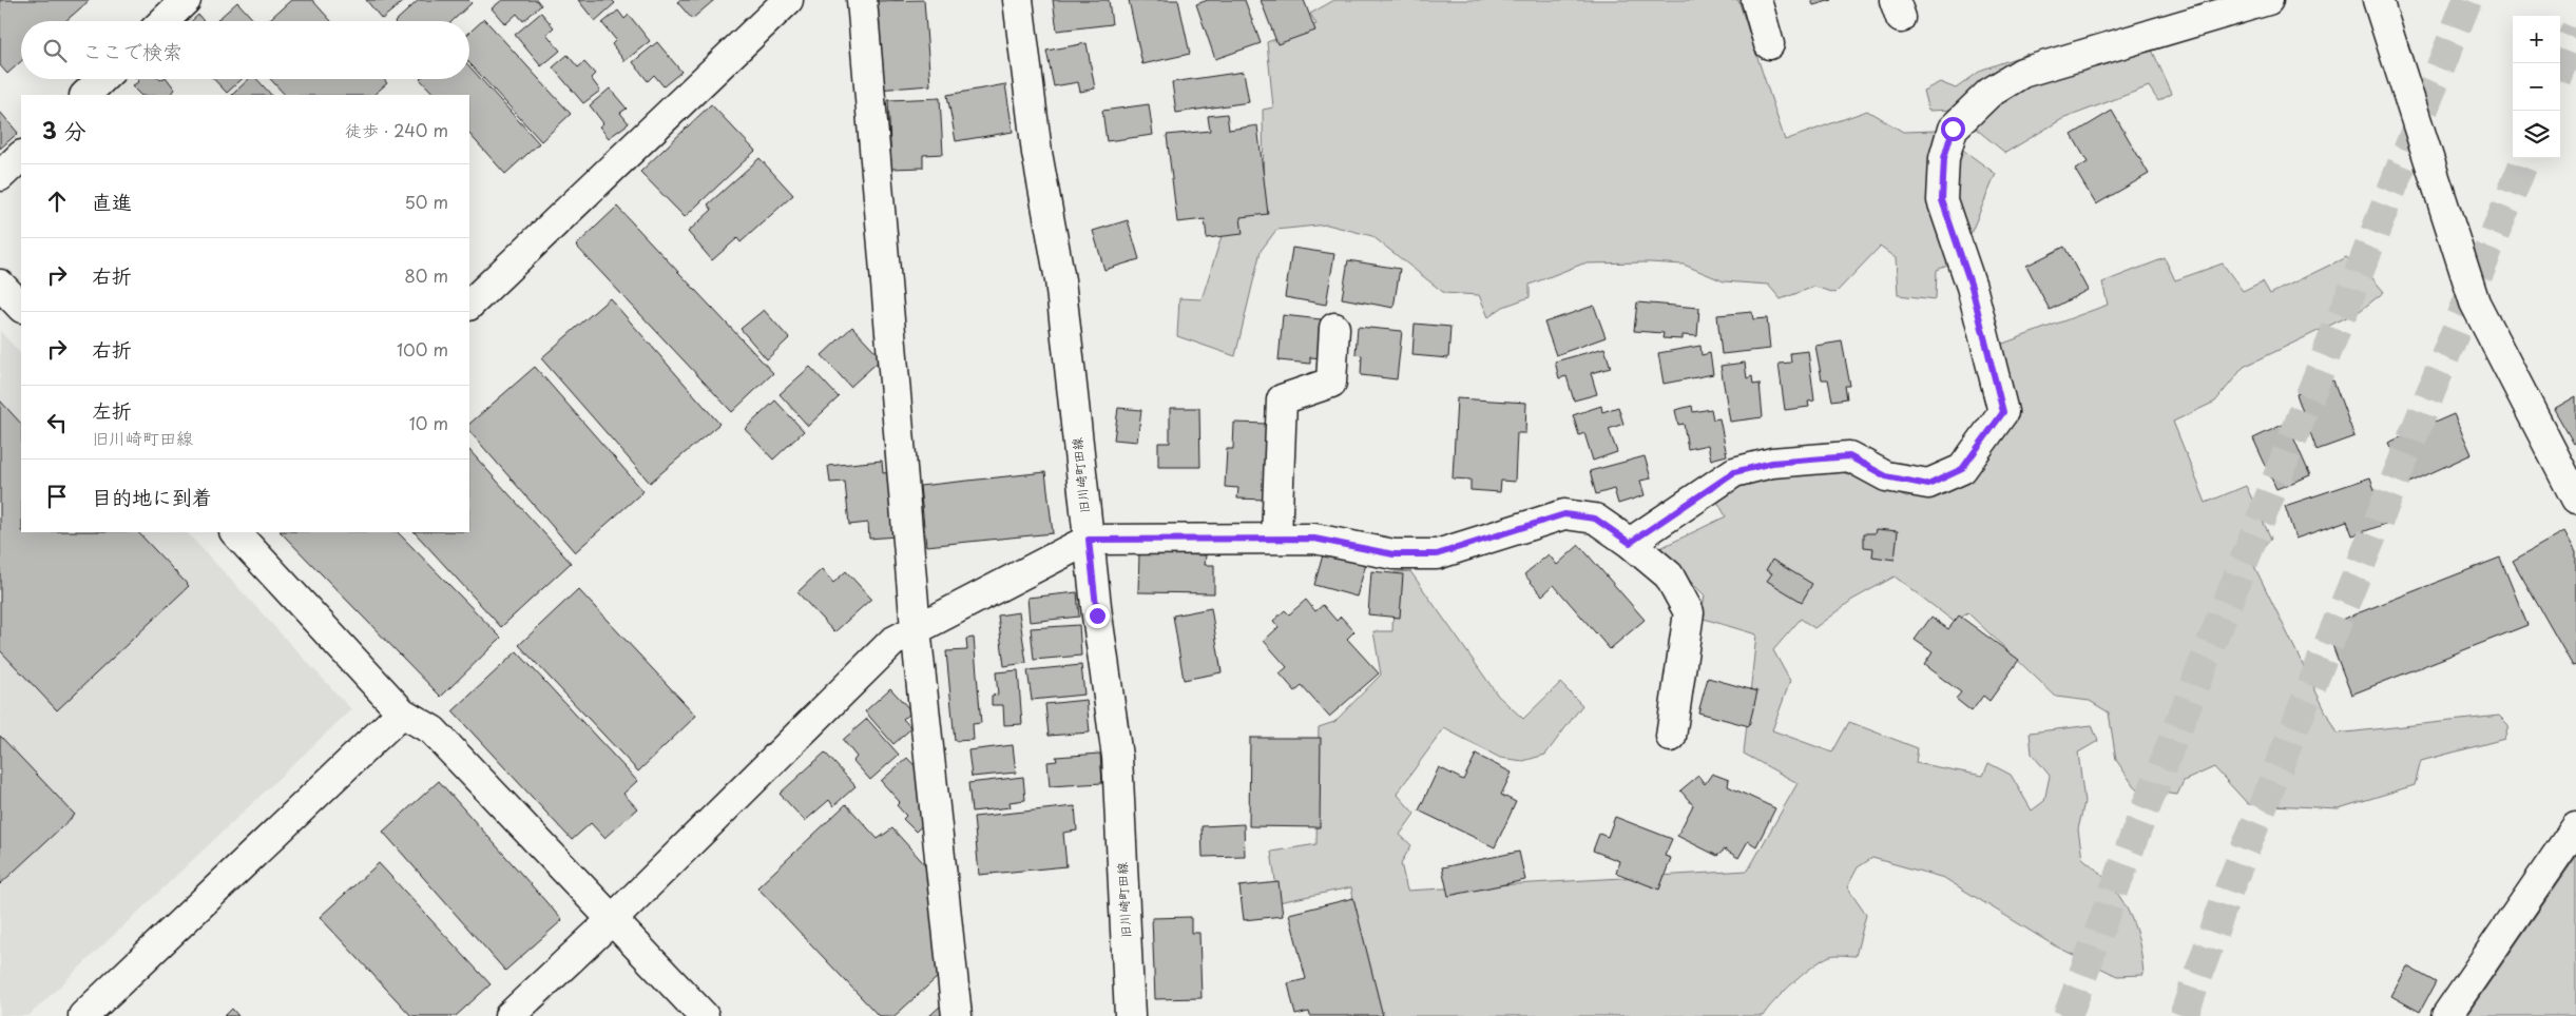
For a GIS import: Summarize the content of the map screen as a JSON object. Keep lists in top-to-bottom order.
{
  "streets": {
    "street": ["旧川崎町田線"]
  },
  "page": {
    "map_buttons": ["+", "−"],
    "search": "ここで検索",
    "heading": ["3 分", "徒歩 · 240 m"],
    "list": [
      ["直進", "50 m"],
      ["右折", "80 m"],
      ["右折", "100 m"],
      ["左折", "旧川崎町田線", "10 m"],
      "目的地に到着"
    ]
  }
}
